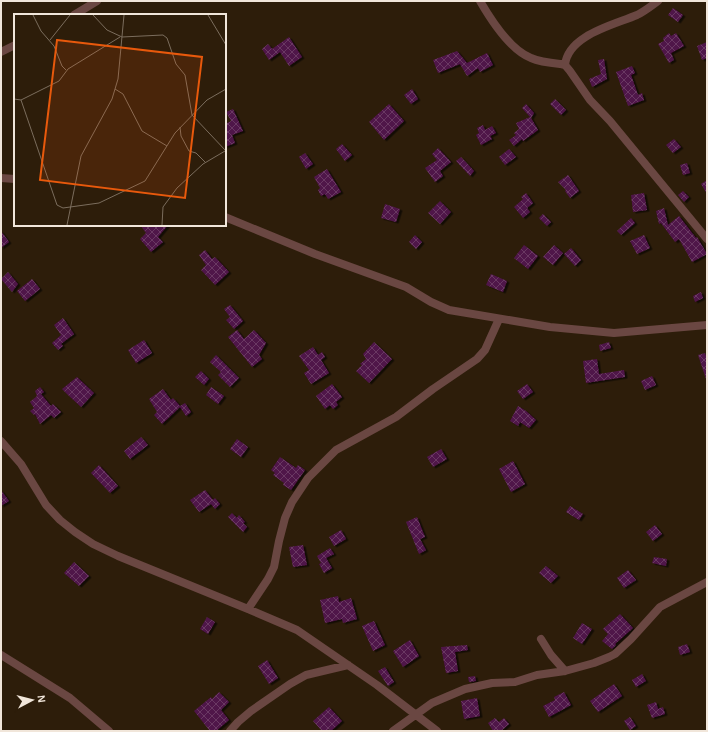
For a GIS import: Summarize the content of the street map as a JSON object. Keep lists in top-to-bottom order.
{
  "north": "right"
}
